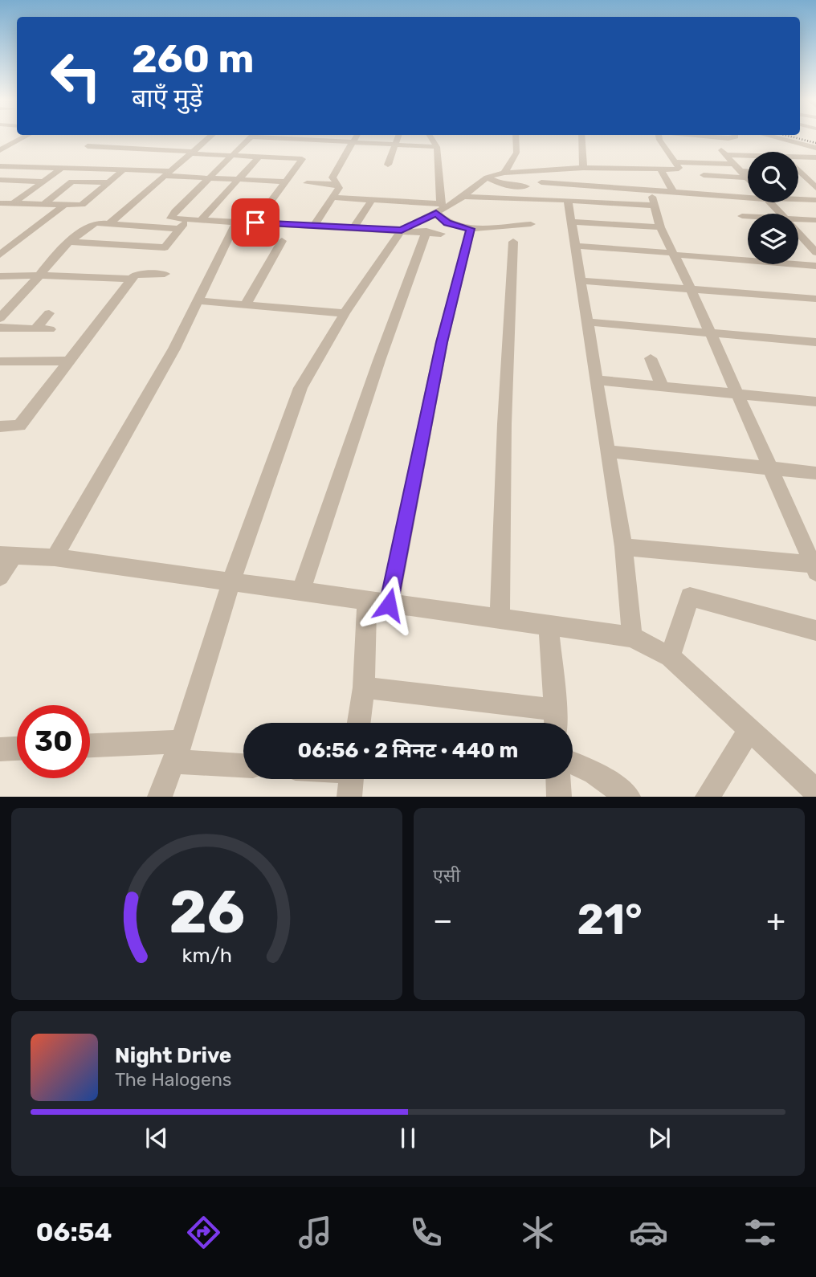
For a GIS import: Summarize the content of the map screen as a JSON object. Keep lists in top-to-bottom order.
{
  "page": {
    "turn": ["260 m", "बाएँ मुड़ें"],
    "limit": "30",
    "trip": "06:56 · 2 मिनट · 440 m",
    "tile": "एसी",
    "heat": ["−", "21°", "+"],
    "song": ["Night Drive", "The Halogens"],
    "tabs": "06:54",
    "gauge": ["26", "km/h"]
  }
}
